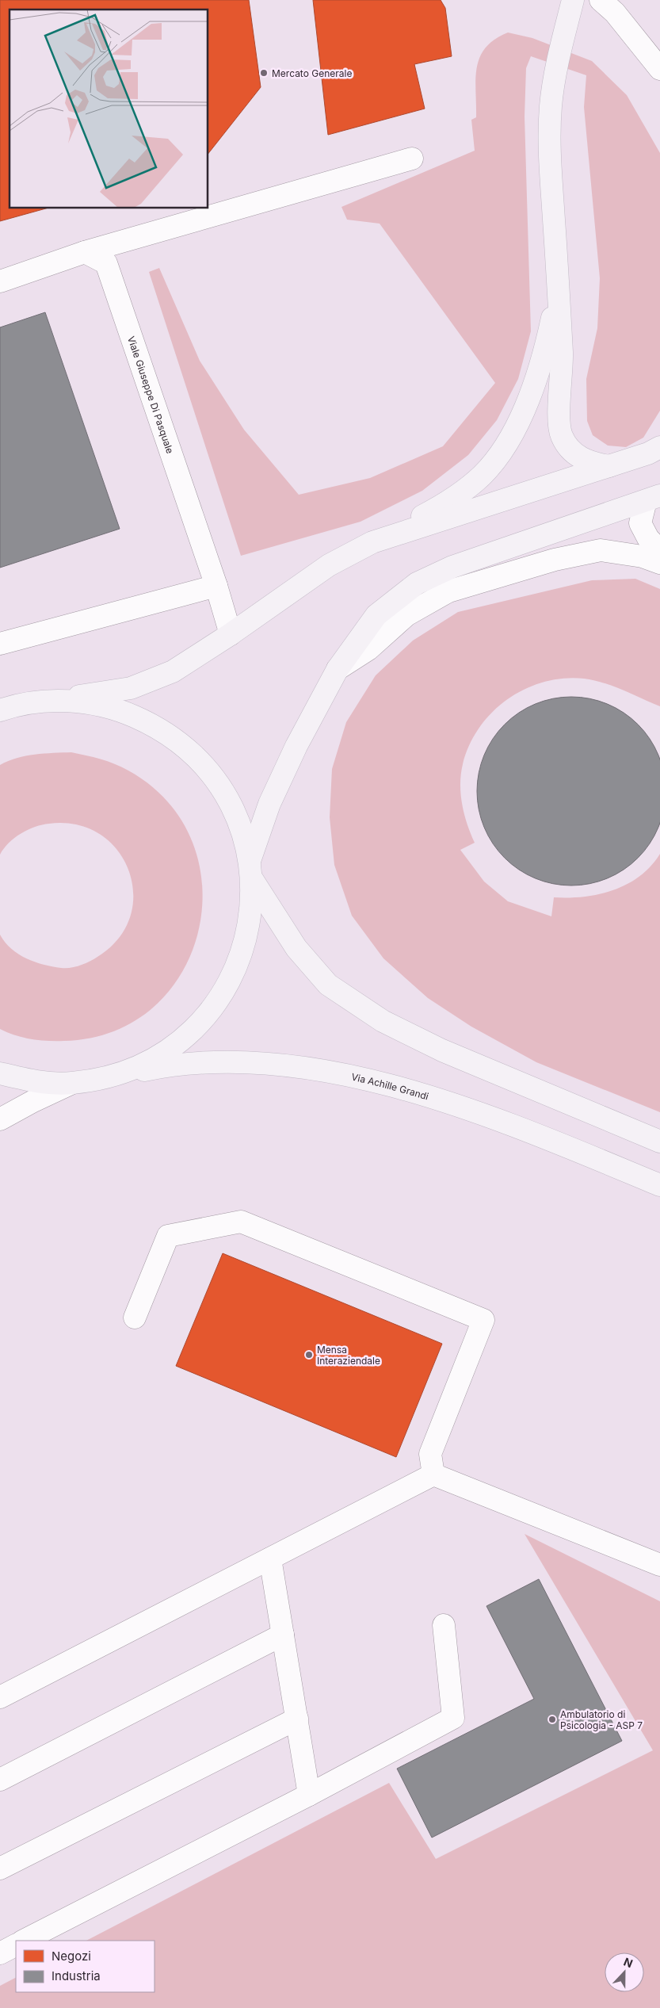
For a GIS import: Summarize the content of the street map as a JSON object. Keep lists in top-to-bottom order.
{
  "streets": {
    "main road": ["Via Achille Grandi"],
    "street": ["Viale Giuseppe Di Pasquale"]
  },
  "places": ["Mercato Generale", "Mensa Interaziendale", "Ambulatorio di Psicologia - ASP 7"],
  "legend": ["Negozi", "Industria"],
  "north": "top"
}
